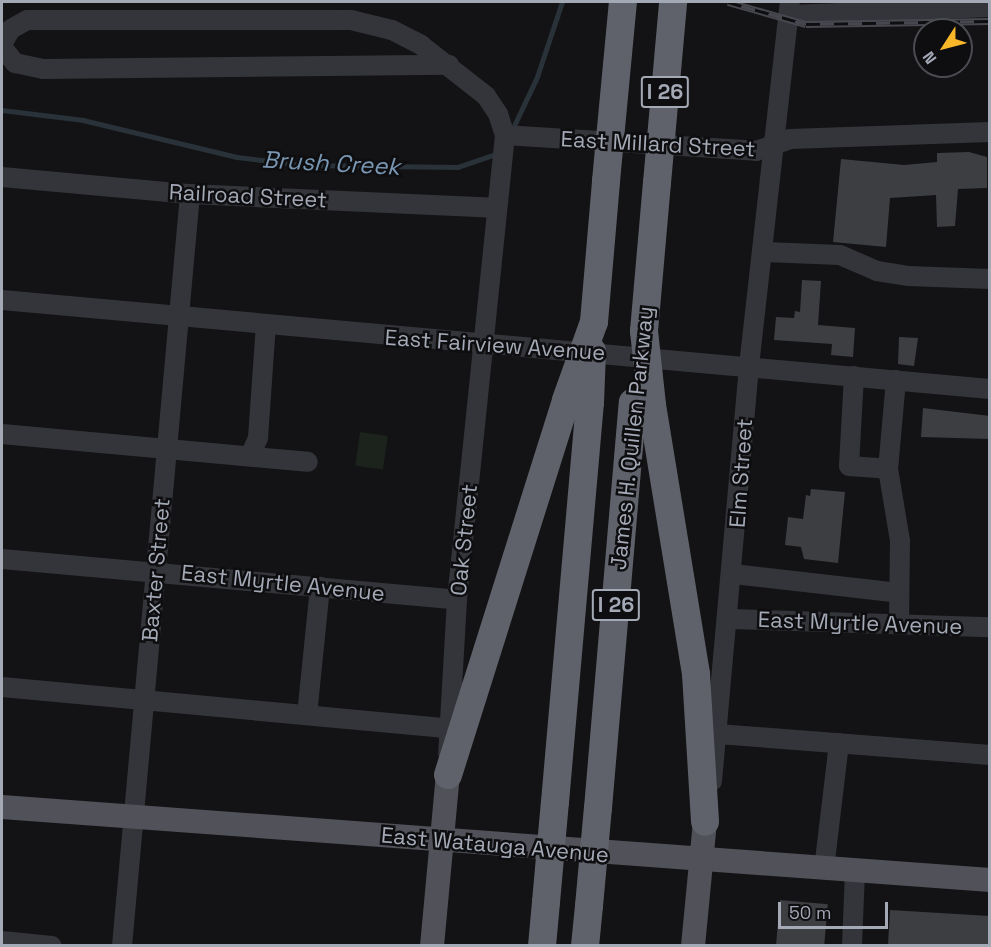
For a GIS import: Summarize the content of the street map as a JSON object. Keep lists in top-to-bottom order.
{
  "streets": {
    "highway": ["I 26", "James H. Quillen Parkway"],
    "main road": ["Elm Street", "Oak Street", "East Watauga Avenue"],
    "street": [
      "East Millard Street",
      "Railroad Street",
      "East Fairview Avenue",
      "Baxter Street",
      "East Myrtle Avenue"
    ]
  },
  "crossings": [
    ["I 26", "James H. Quillen Parkway"],
    ["East Millard Street", "Elm Street"],
    ["East Millard Street", "Oak Street"],
    ["Railroad Street", "Oak Street"],
    ["Railroad Street", "Baxter Street"],
    ["East Fairview Avenue", "Elm Street"],
    ["East Fairview Avenue", "Oak Street"],
    ["East Fairview Avenue", "Baxter Street"],
    ["Elm Street", "East Myrtle Avenue"],
    ["Elm Street", "East Watauga Avenue"],
    ["Oak Street", "East Myrtle Avenue"],
    ["Oak Street", "East Watauga Avenue"],
    ["Baxter Street", "East Myrtle Avenue"],
    ["Baxter Street", "East Watauga Avenue"]
  ],
  "water": ["Brush Creek"],
  "scale_bar": "50 m",
  "north": "bottom left"
}
